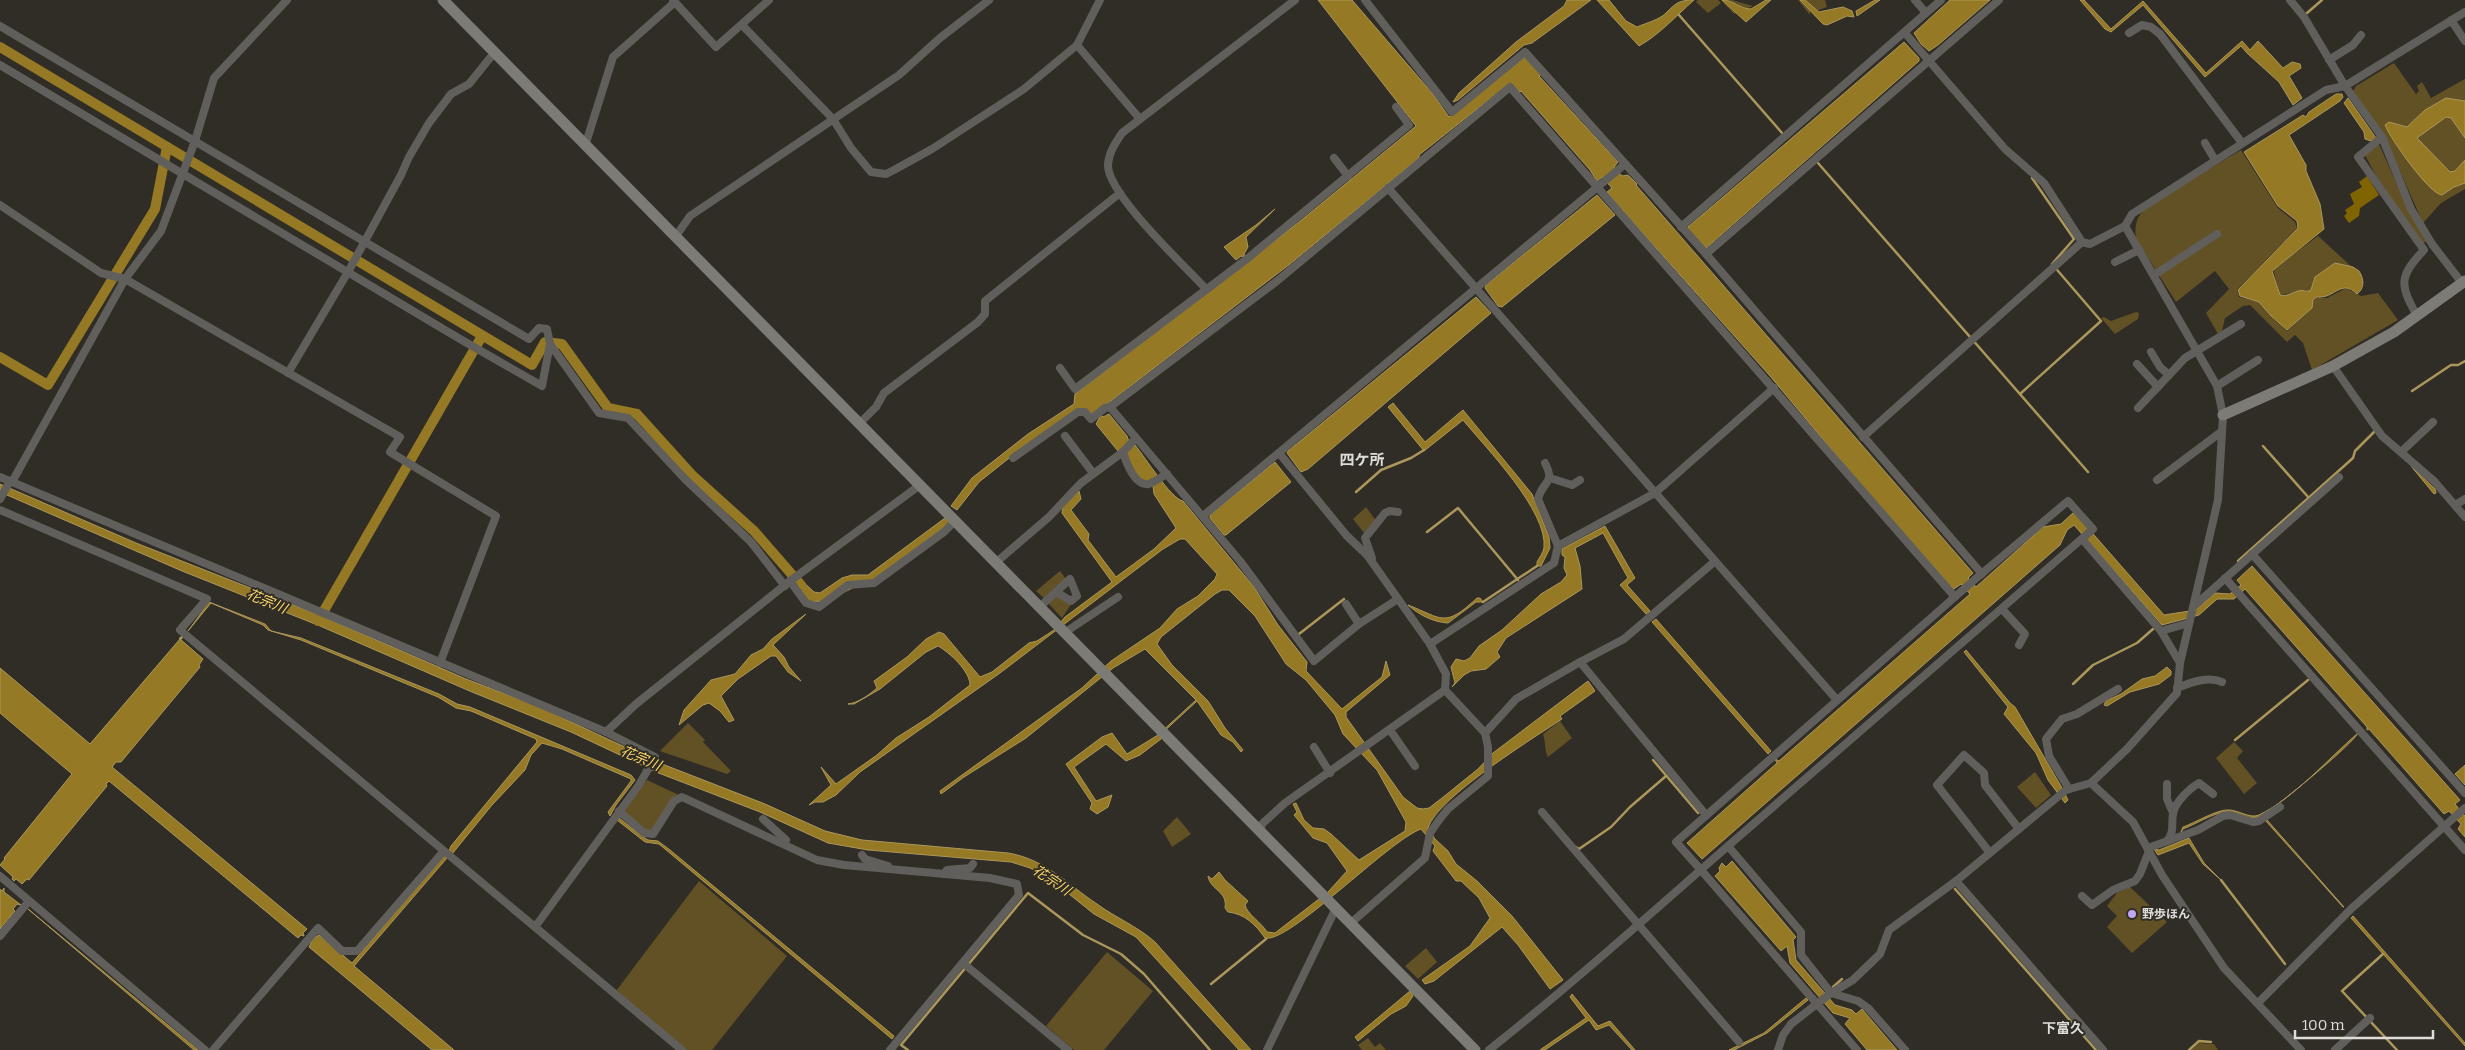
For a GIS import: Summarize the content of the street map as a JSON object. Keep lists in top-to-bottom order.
{
  "districts": ["四ケ所", "下富久"],
  "water": ["花宗川"],
  "places": ["野歩ほん"],
  "scale_bar": "100 m"
}
